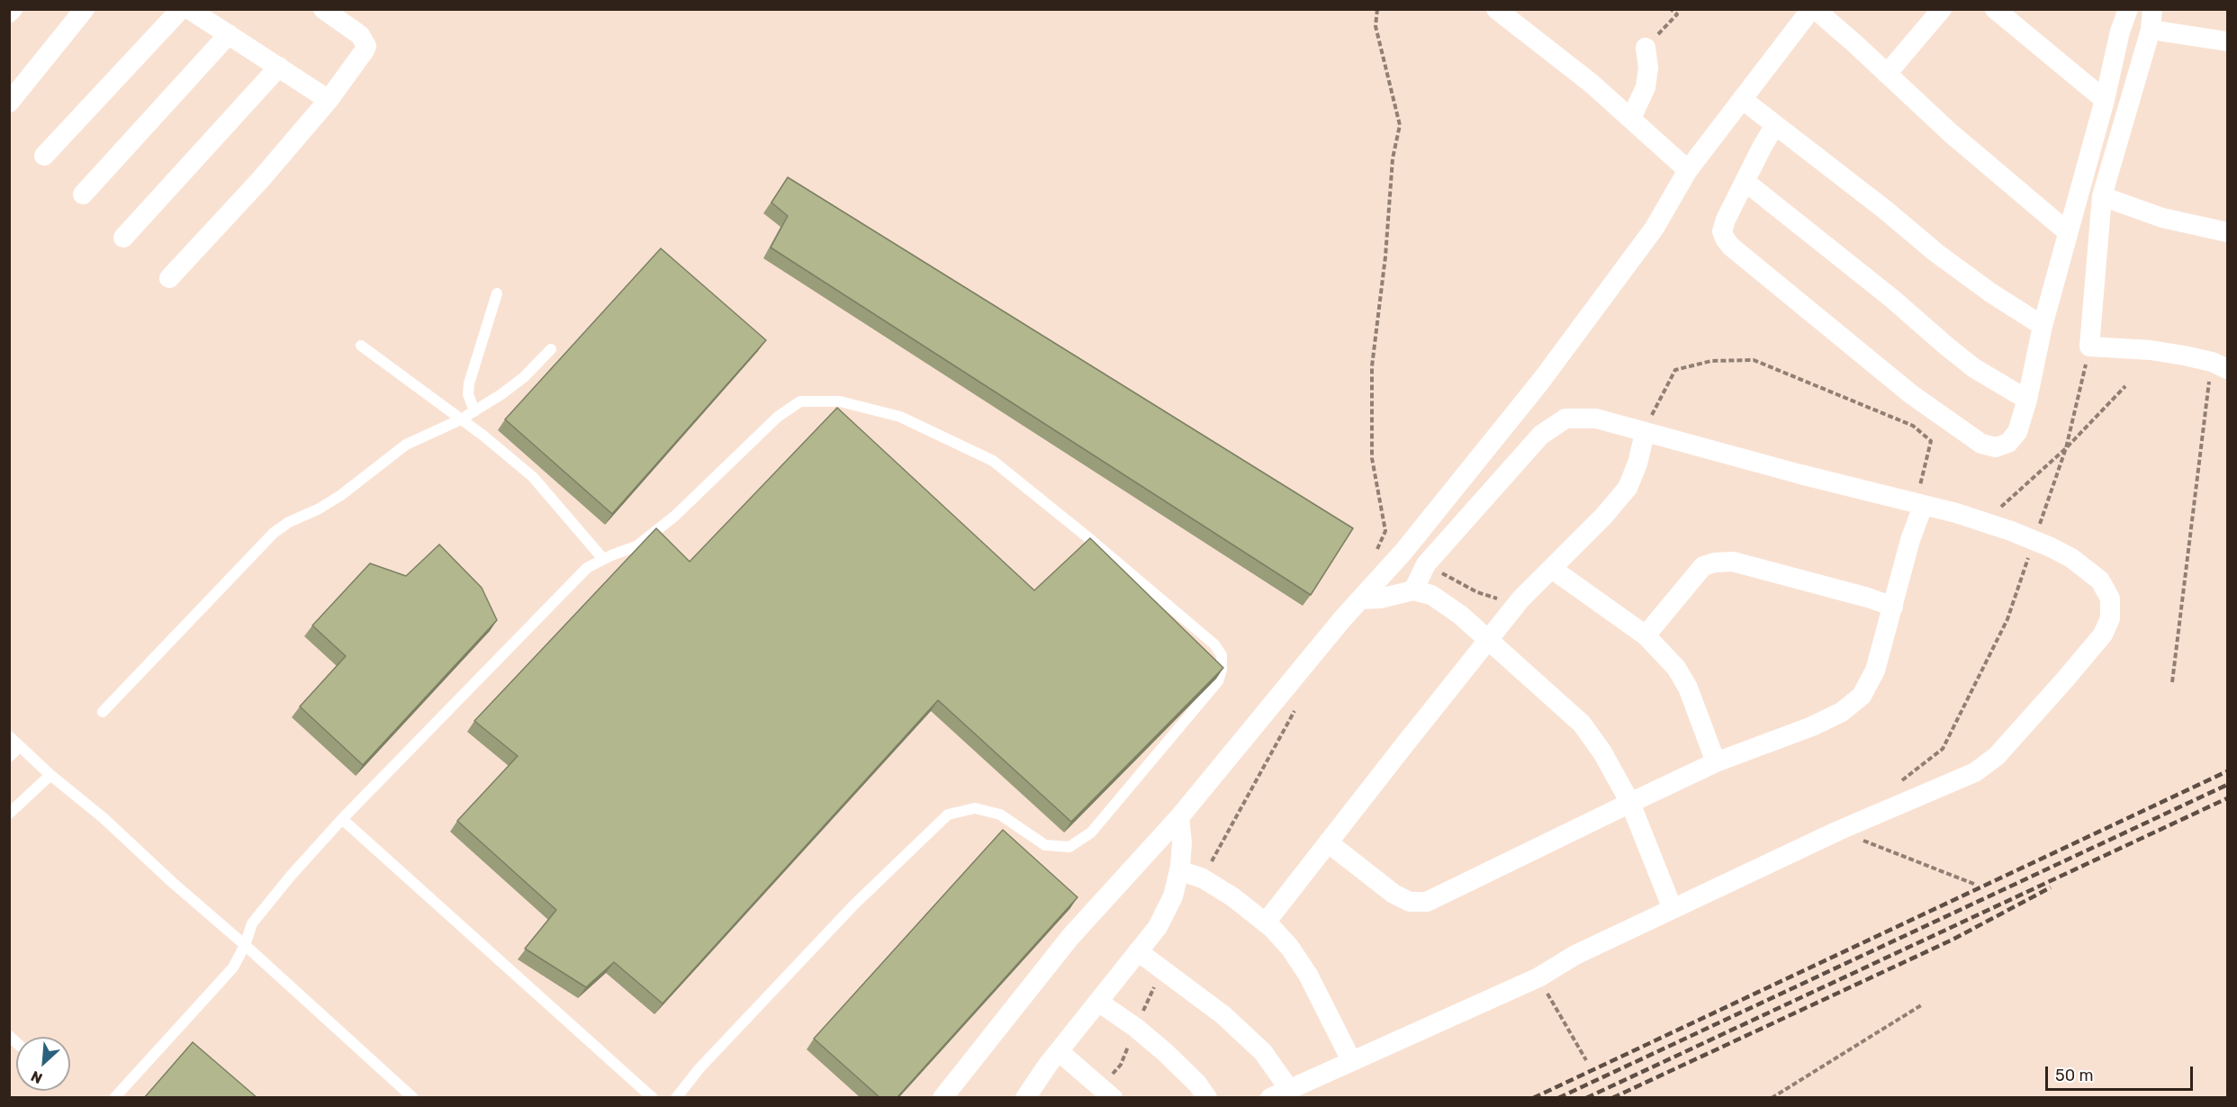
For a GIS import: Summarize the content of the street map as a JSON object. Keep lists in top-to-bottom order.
{
  "scale_bar": "50 m",
  "north": "bottom left"
}
